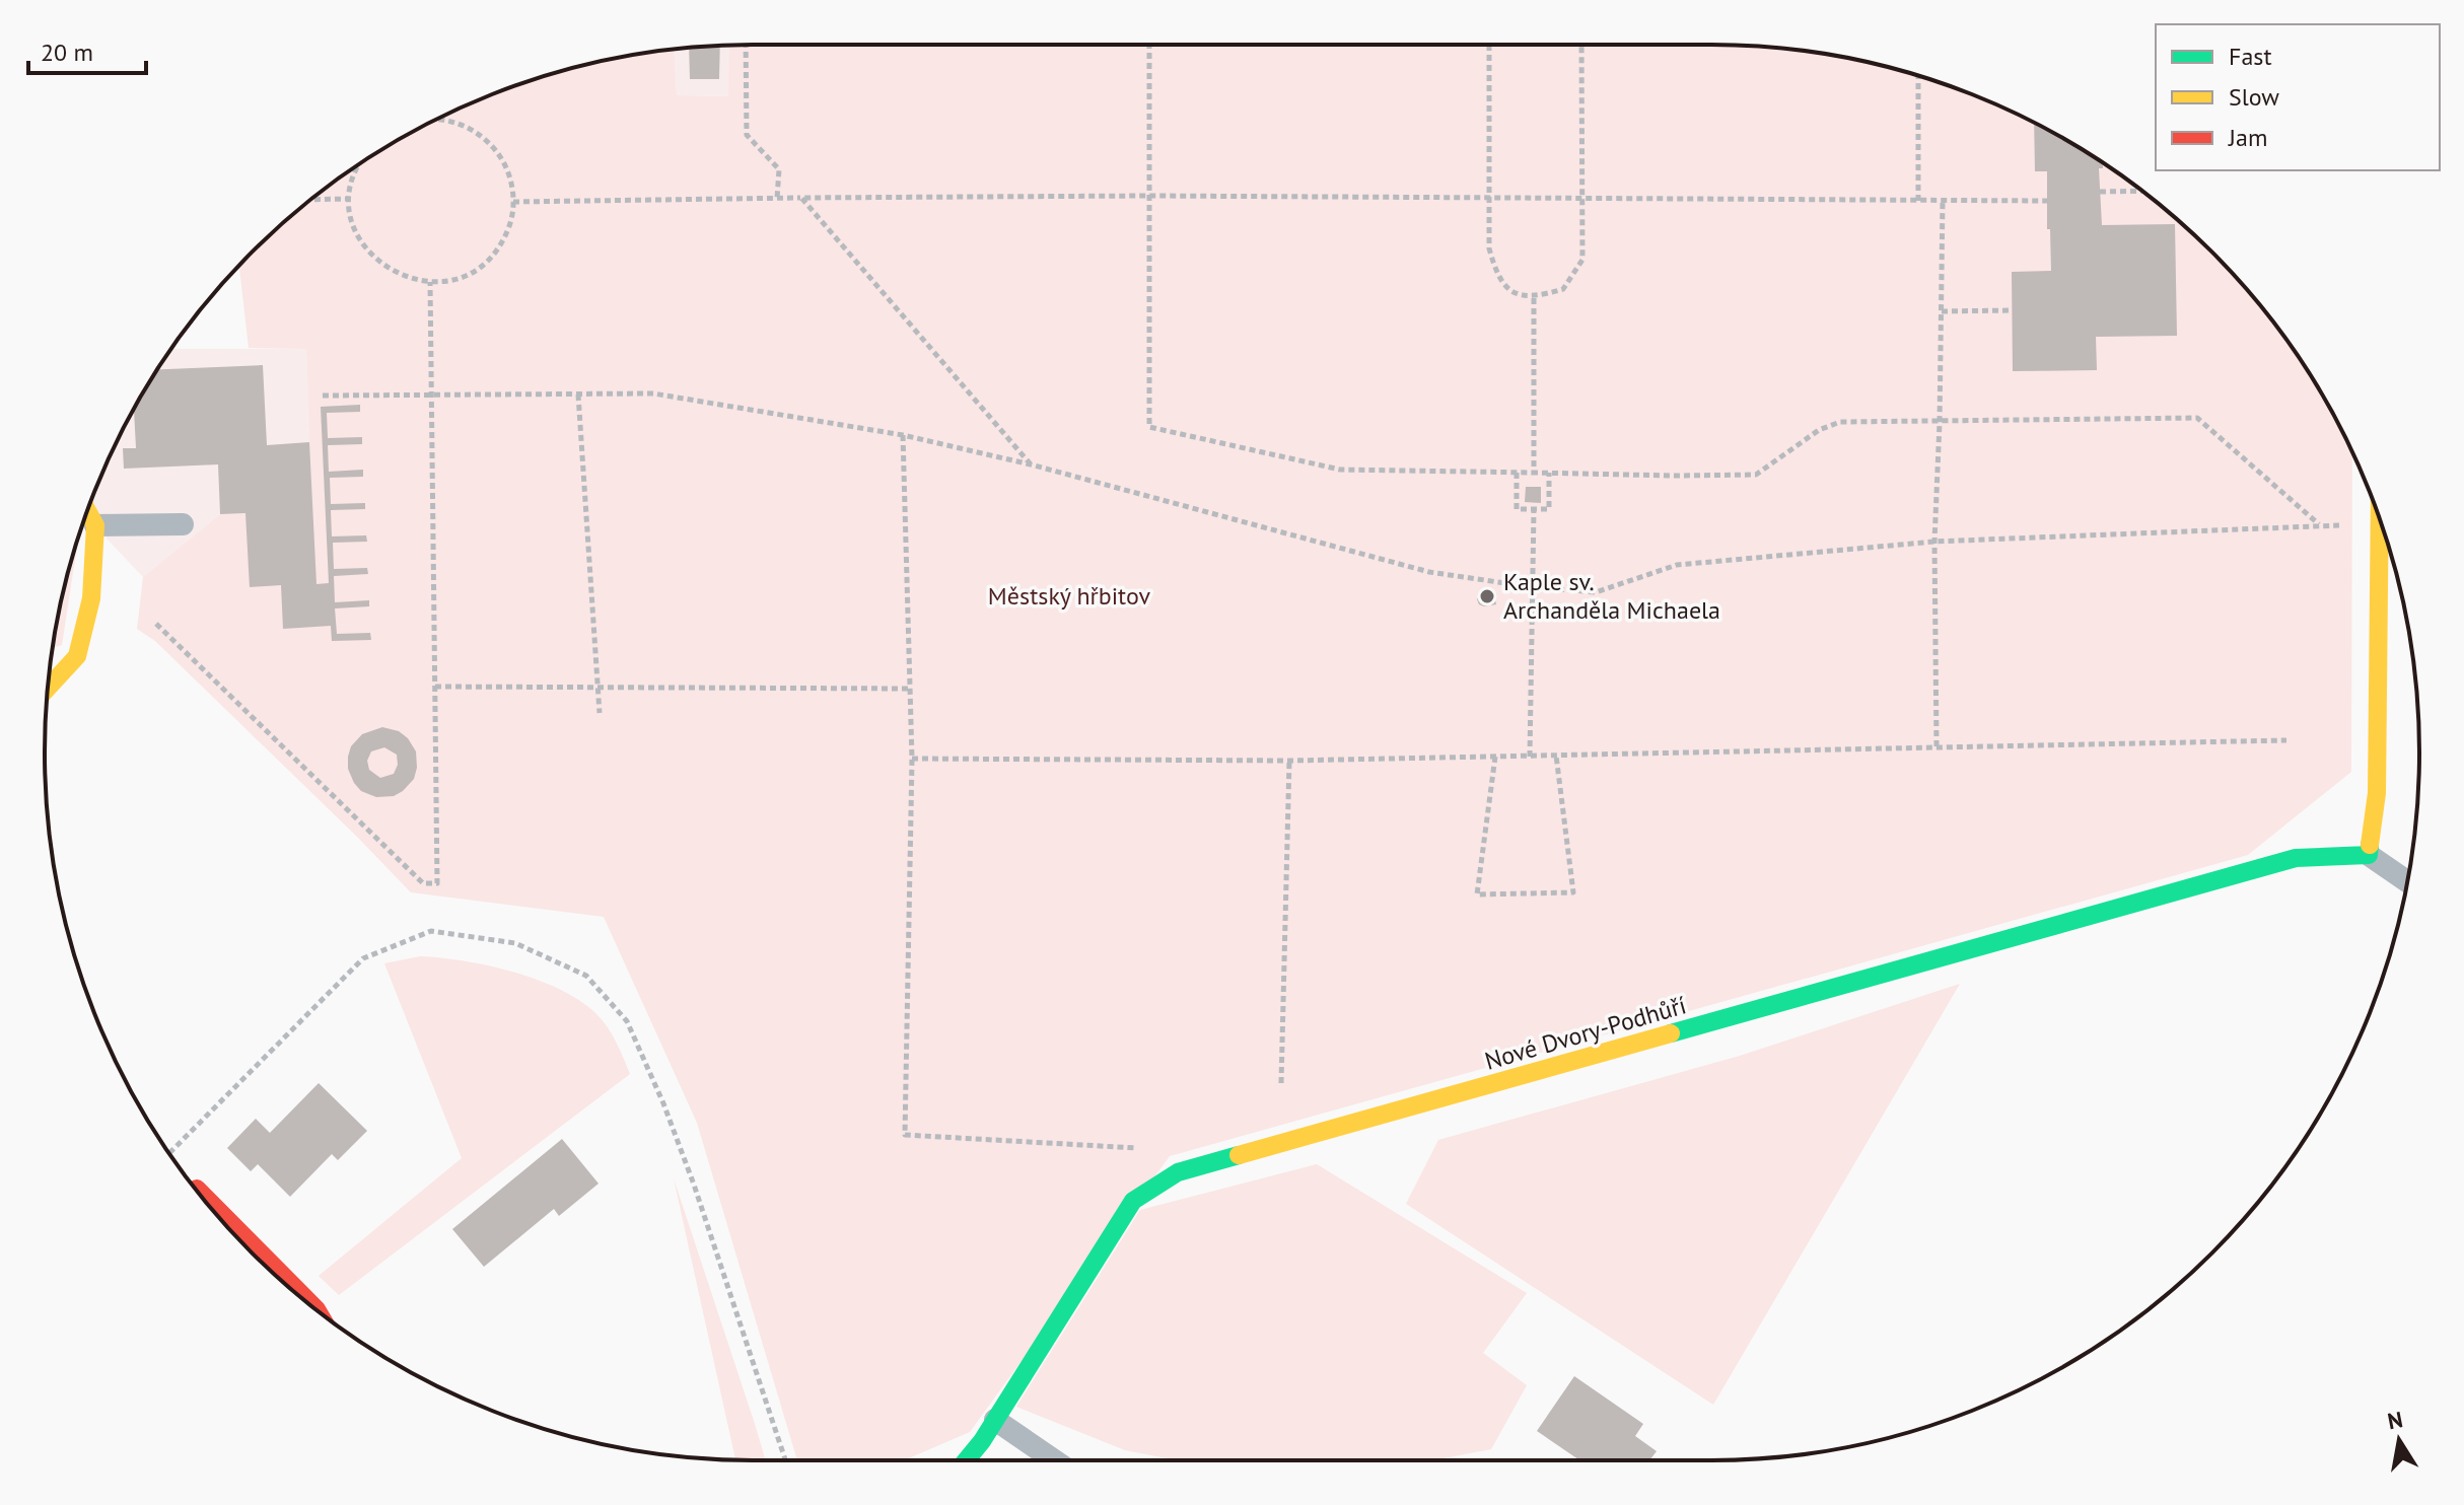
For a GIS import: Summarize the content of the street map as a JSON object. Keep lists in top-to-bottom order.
{
  "streets": {
    "street": ["Nové Dvory-Podhůří"]
  },
  "parks": ["Městský hřbitov"],
  "places": ["Kaple sv. Archanděla Michaela"],
  "legend": ["Fast", "Slow", "Jam"],
  "scale_bar": "20 m",
  "north": "top"
}
